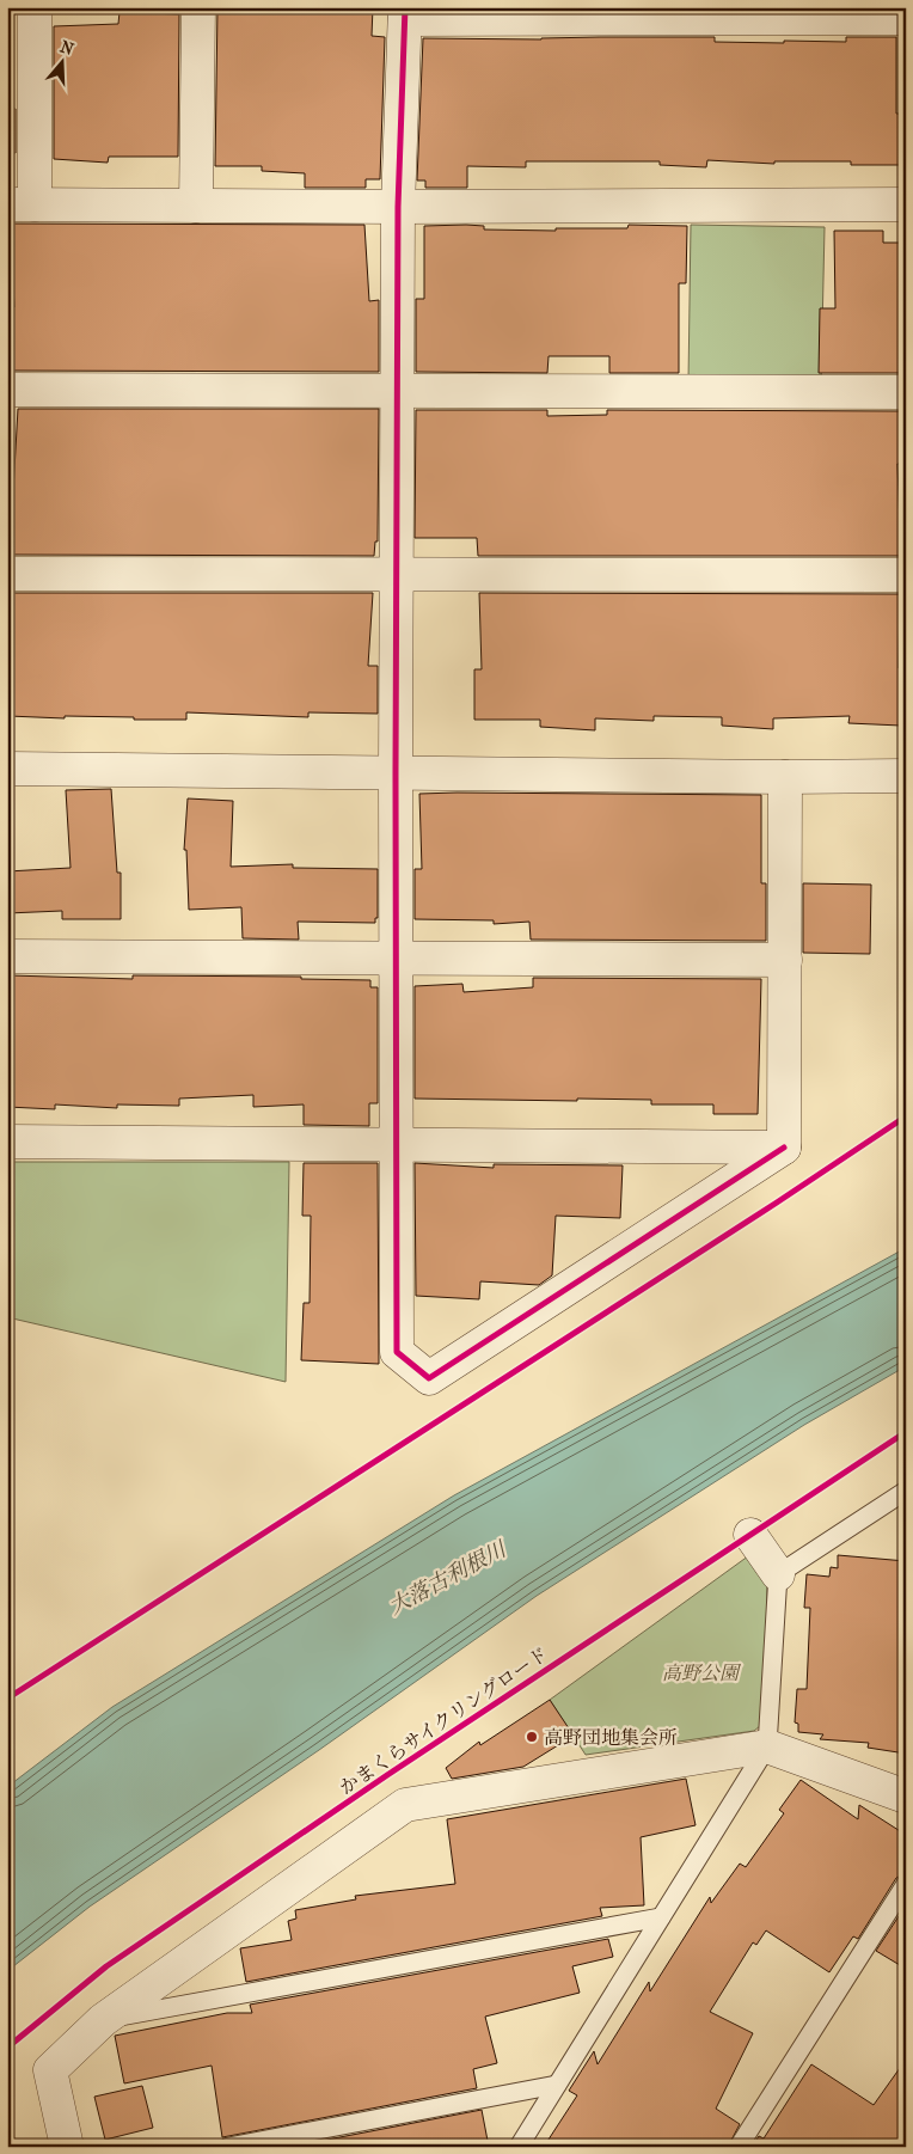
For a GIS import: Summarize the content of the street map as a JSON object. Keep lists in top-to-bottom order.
{
  "streets": {
    "cycle path": ["かまくらサイクリングロード"]
  },
  "water": ["大落古利根川"],
  "parks": ["高野公園"],
  "places": ["高野団地集会所"],
  "north": "top"
}
